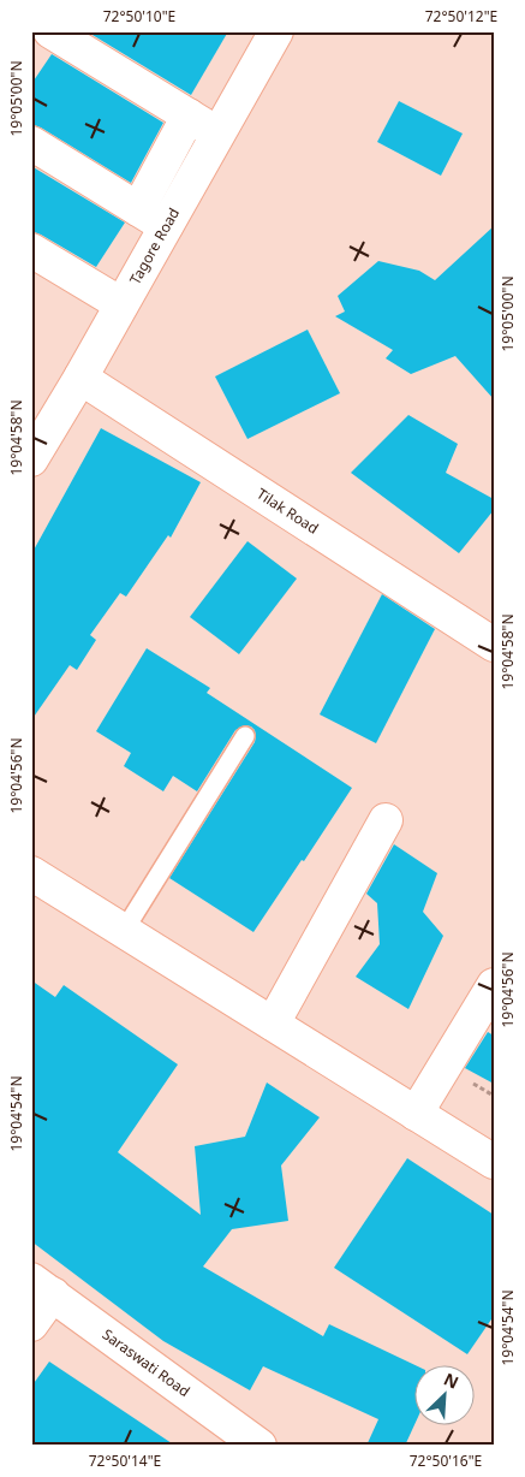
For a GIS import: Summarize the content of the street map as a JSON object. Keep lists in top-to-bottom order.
{
  "streets": {
    "street": ["Tagore Road", "Tilak Road", "Saraswati Road"]
  },
  "crossings": [
    ["Tagore Road", "Tilak Road"]
  ],
  "north": "top right",
  "coordinates": [
    "72°50'10\"E",
    "72°50'12\"E",
    "19°05'00\"N",
    "19°04'58\"N",
    "19°04'56\"N",
    "19°04'54\"N",
    "72°50'14\"E",
    "72°50'16\"E"
  ]
}
